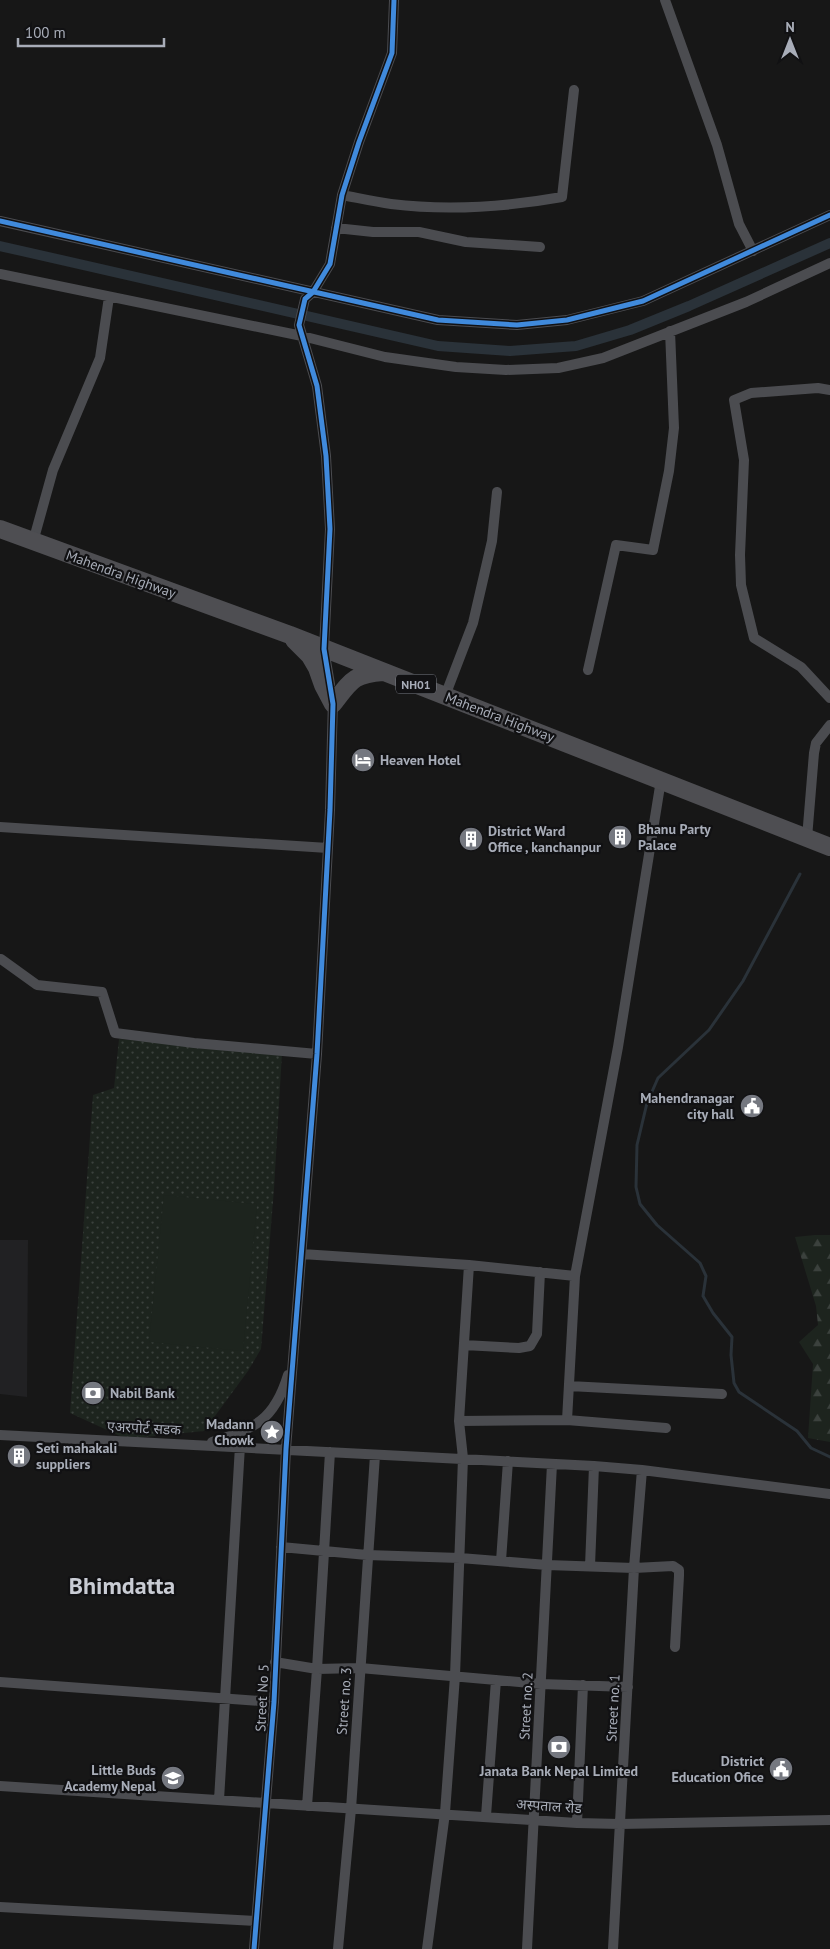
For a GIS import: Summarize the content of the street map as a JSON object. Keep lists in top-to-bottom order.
{
  "streets": {
    "highway": ["Mahendra Highway", "NH01"],
    "street": [
      "एअरपोर्ट सडक",
      "Street No 5",
      "Street no. 3",
      "Street no. 2",
      "Street no. 1",
      "अस्पताल रोड"
    ]
  },
  "crossings": [
    ["एअरपोर्ट सडक", "Street No 5"],
    ["एअरपोर्ट सडक", "Street no. 3"],
    ["एअरपोर्ट सडक", "Street no. 2"],
    ["एअरपोर्ट सडक", "Street no. 1"],
    ["Street No 5", "अस्पताल रोड"],
    ["Street no. 3", "अस्पताल रोड"],
    ["Street no. 2", "अस्पताल रोड"],
    ["Street no. 1", "अस्पताल रोड"]
  ],
  "districts": ["Bhimdatta"],
  "places": {
    "hotel": ["Heaven Hotel"],
    "building": ["Bhanu Party Palace", "District Ward Office , kanchanpur", "Seti mahakali suppliers"],
    "public building": ["Mahendranagar city hall", "District Education Ofice"],
    "bank": ["Nabil Bank", "Janata Bank Nepal Limited"],
    "place": ["Madann Chowk"],
    "school or university": ["Little Buds Academy Nepal"]
  },
  "scale_bar": "100 m",
  "north": "top"
}
